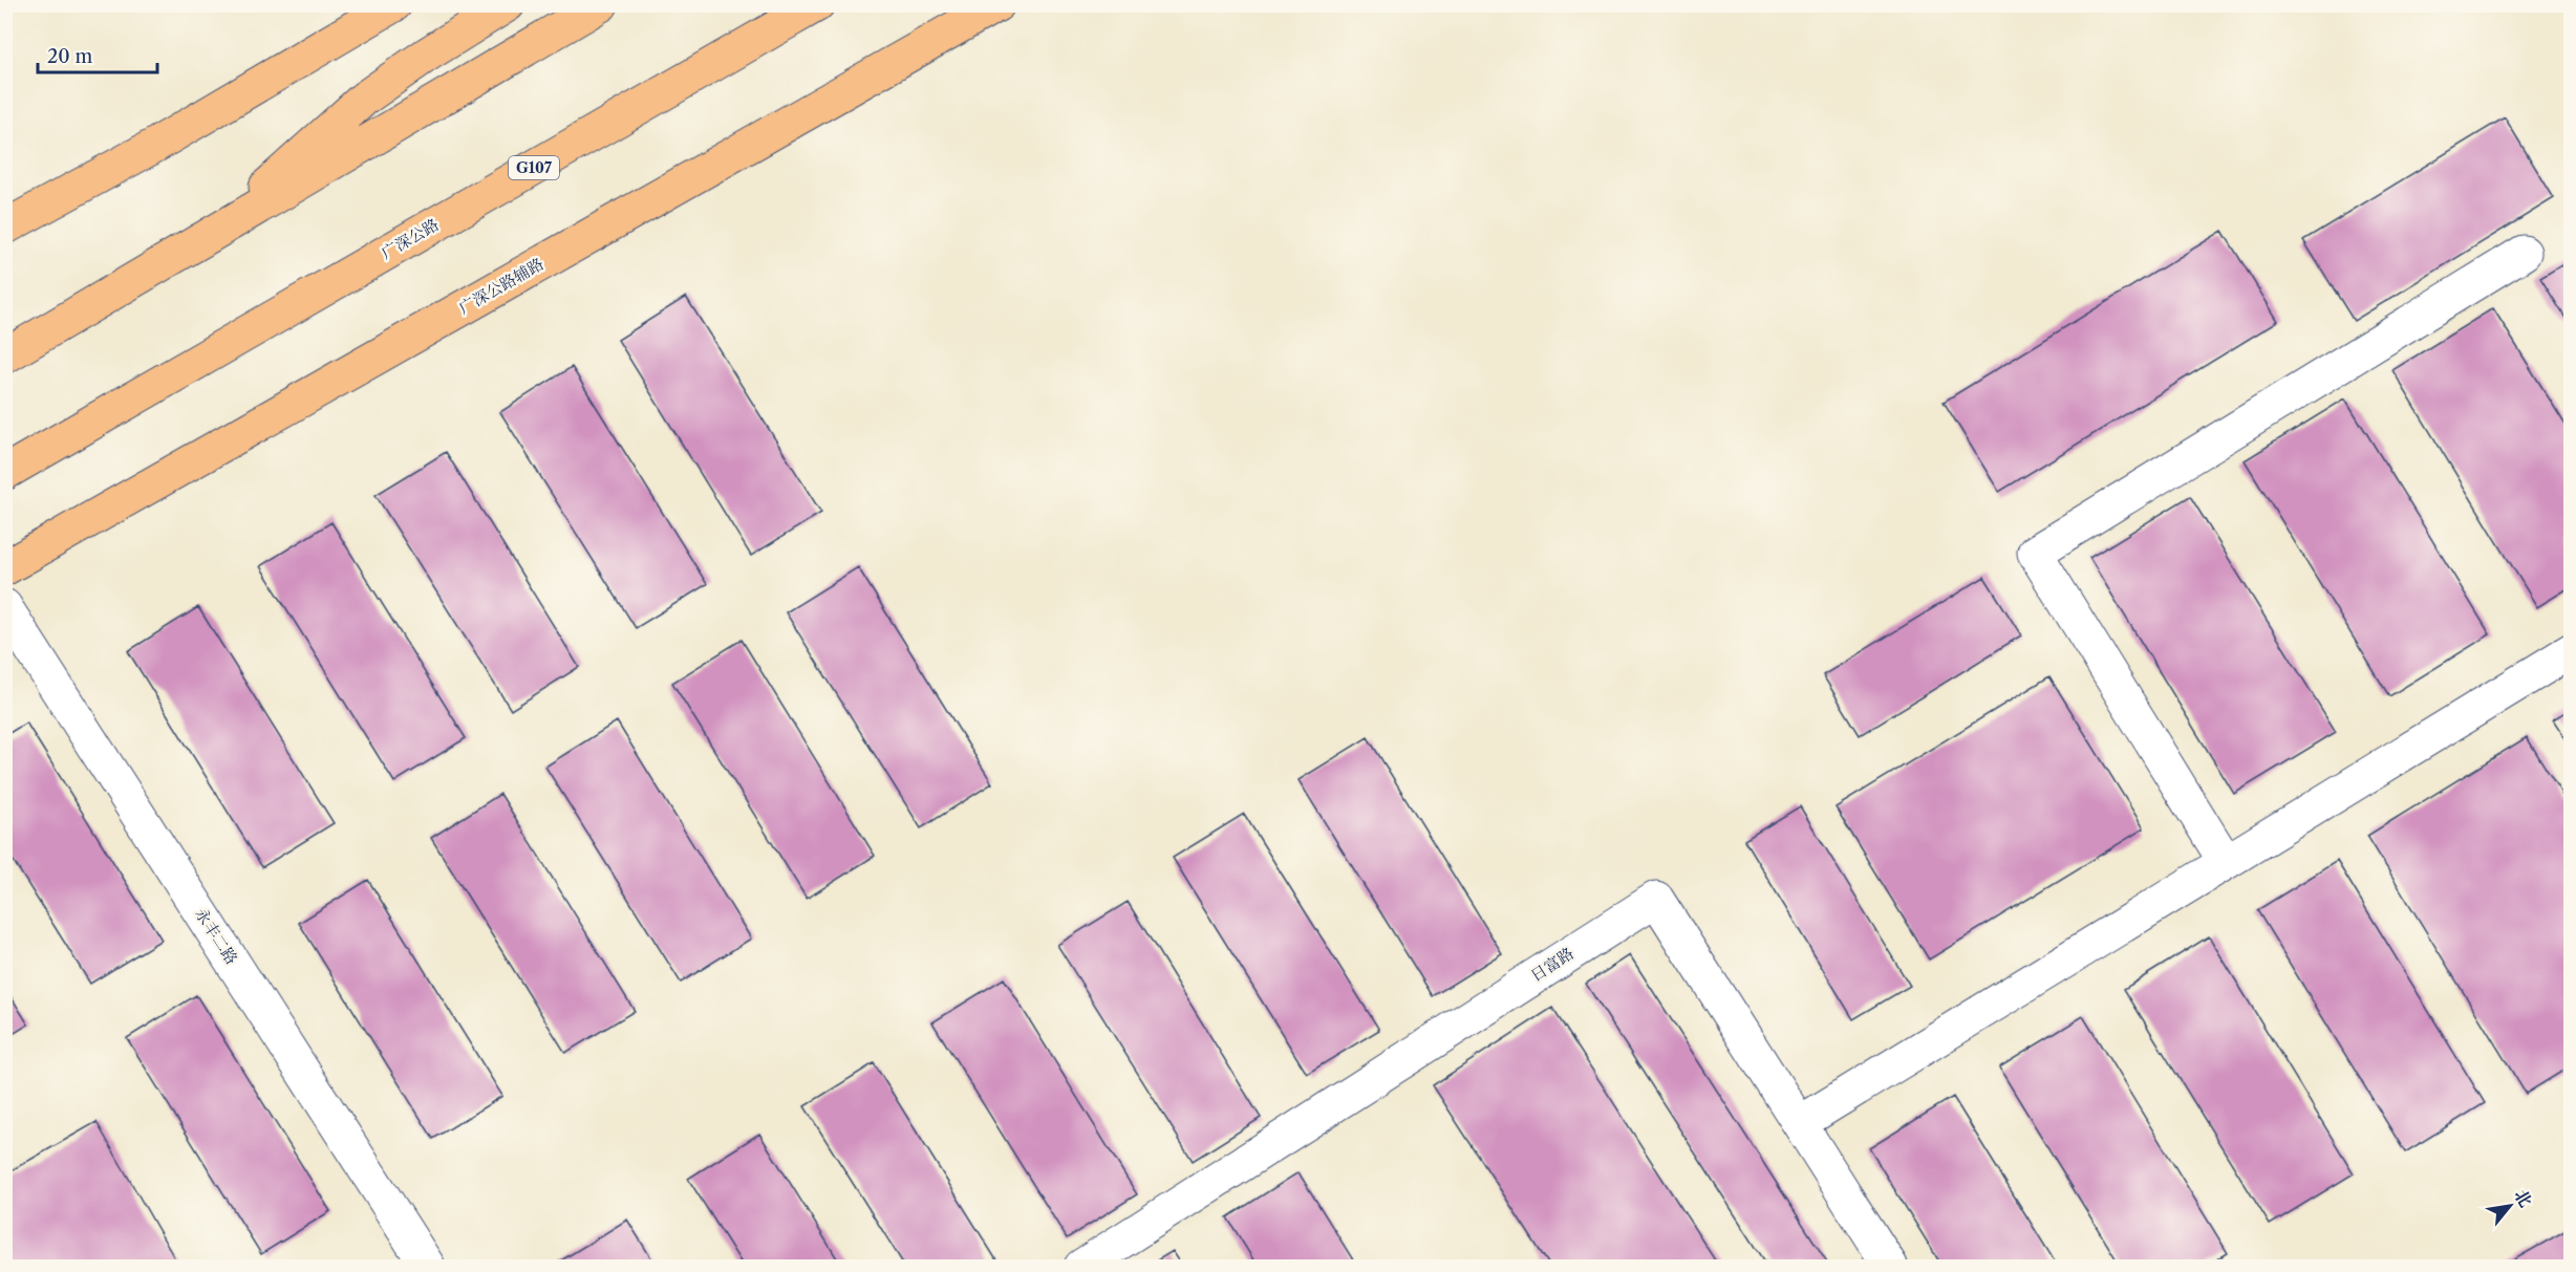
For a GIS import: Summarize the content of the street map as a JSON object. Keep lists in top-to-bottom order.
{
  "streets": {
    "main road": ["G107", "广深公路", "广深公路辅路"],
    "street": ["永丰二路", "日富路"]
  },
  "scale_bar": "20 m",
  "north": "top right"
}
